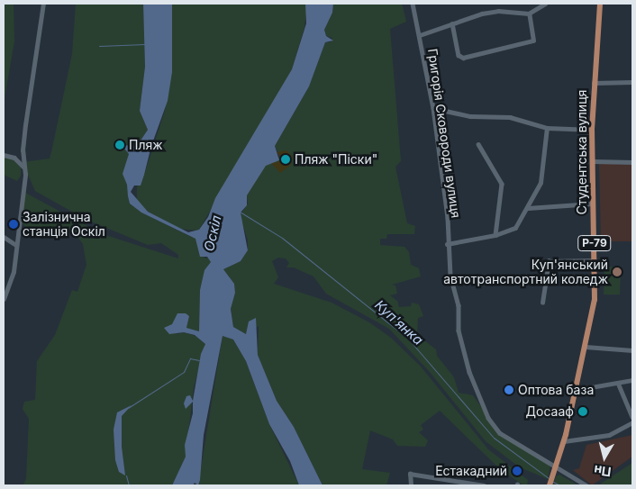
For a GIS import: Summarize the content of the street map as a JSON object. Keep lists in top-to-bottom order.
{
  "streets": {
    "main road": ["Студентська вулиця", "Р-79"],
    "street": ["Григорія Сковороди вулиця"]
  },
  "crossings": [
    ["Григорія Сковороди вулиця", "Студентська вулиця"]
  ],
  "water": ["Оскіл", "Куп'янка"],
  "places": [
    "Пляж",
    "Пляж \"Піски\"",
    "Залізнична станція Оскіл",
    "Куп'янський автотранспортний коледж",
    "Оптова база",
    "Досааф",
    "Естакадний"
  ],
  "north": "bottom"
}
